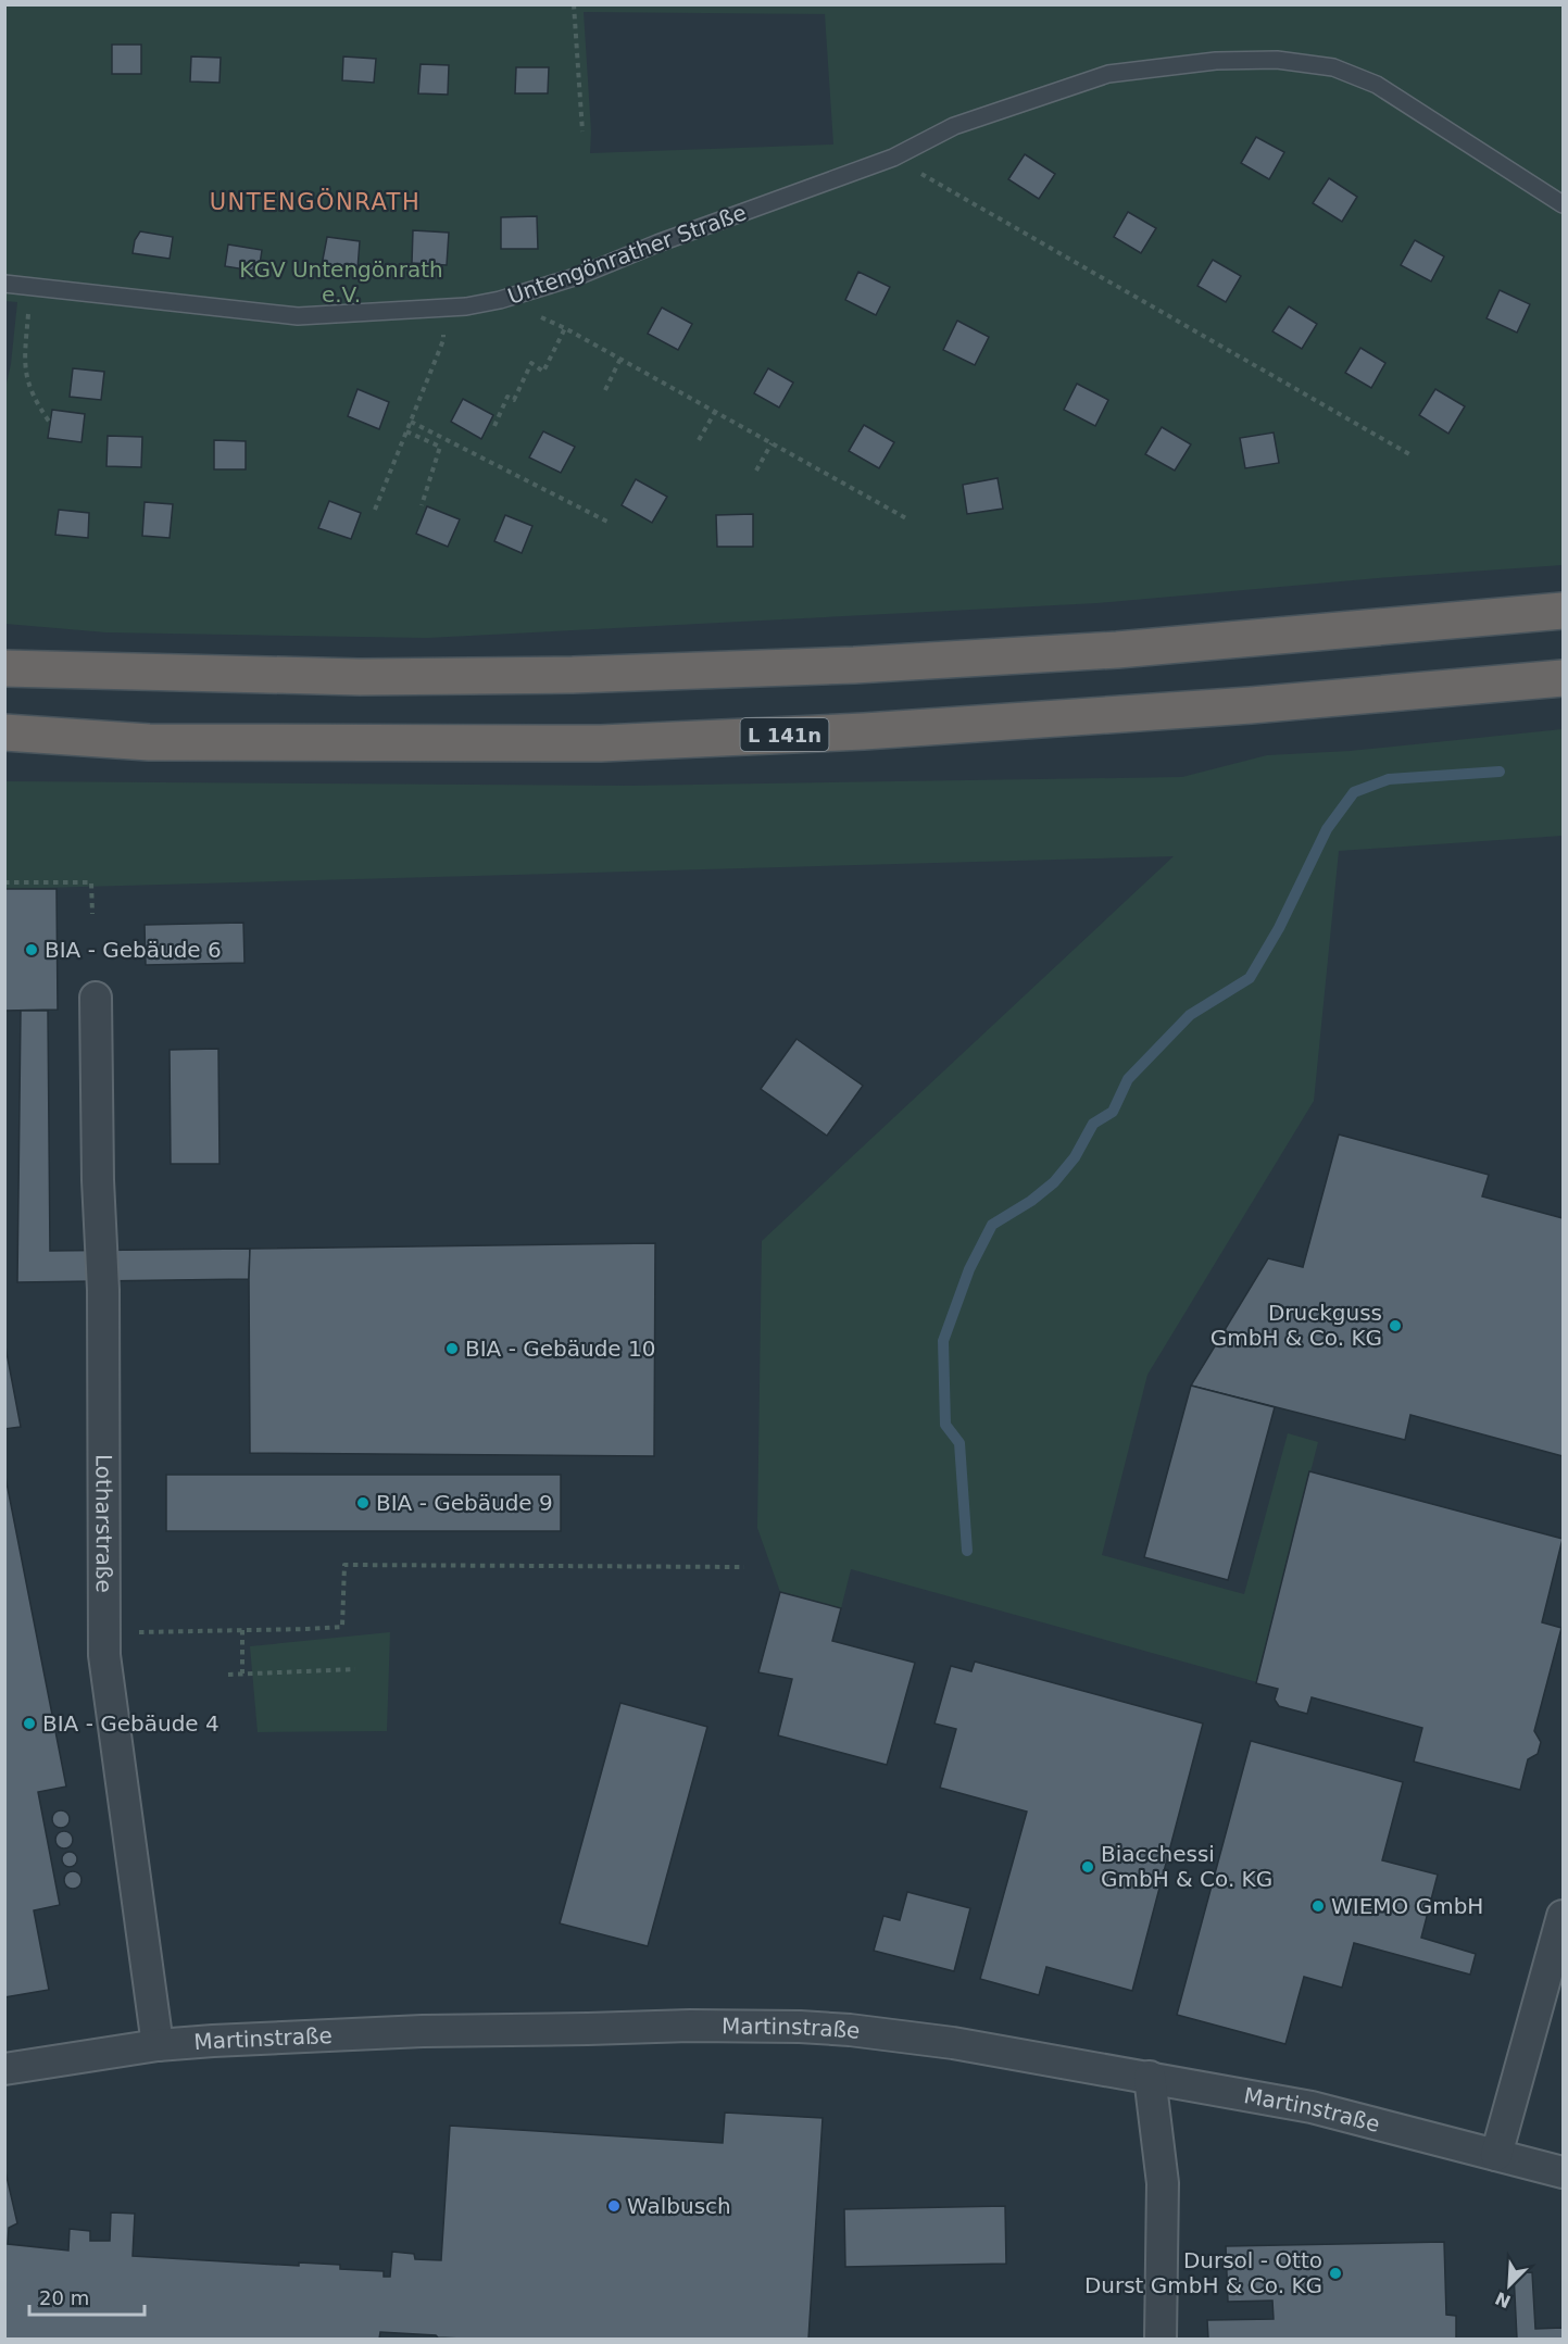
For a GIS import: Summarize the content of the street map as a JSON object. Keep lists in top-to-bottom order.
{
  "streets": {
    "highway": ["L 141n"],
    "street": ["Lotharstraße", "Martinstraße"],
    "lane": ["Untengönrather Straße"]
  },
  "crossings": [
    ["Lotharstraße", "Martinstraße"]
  ],
  "districts": ["UNTENGÖNRATH"],
  "parks": ["KGV Untengönrath e.V."],
  "places": [
    "BIA - Gebäude 6",
    "Druckguss GmbH & Co. KG",
    "BIA - Gebäude 10",
    "BIA - Gebäude 9",
    "BIA - Gebäude 4",
    "Biacchessi GmbH & Co. KG",
    "WIEMO GmbH",
    "Walbusch",
    "Dursol - Otto Durst GmbH & Co. KG"
  ],
  "scale_bar": "20 m",
  "north": "bottom left"
}
